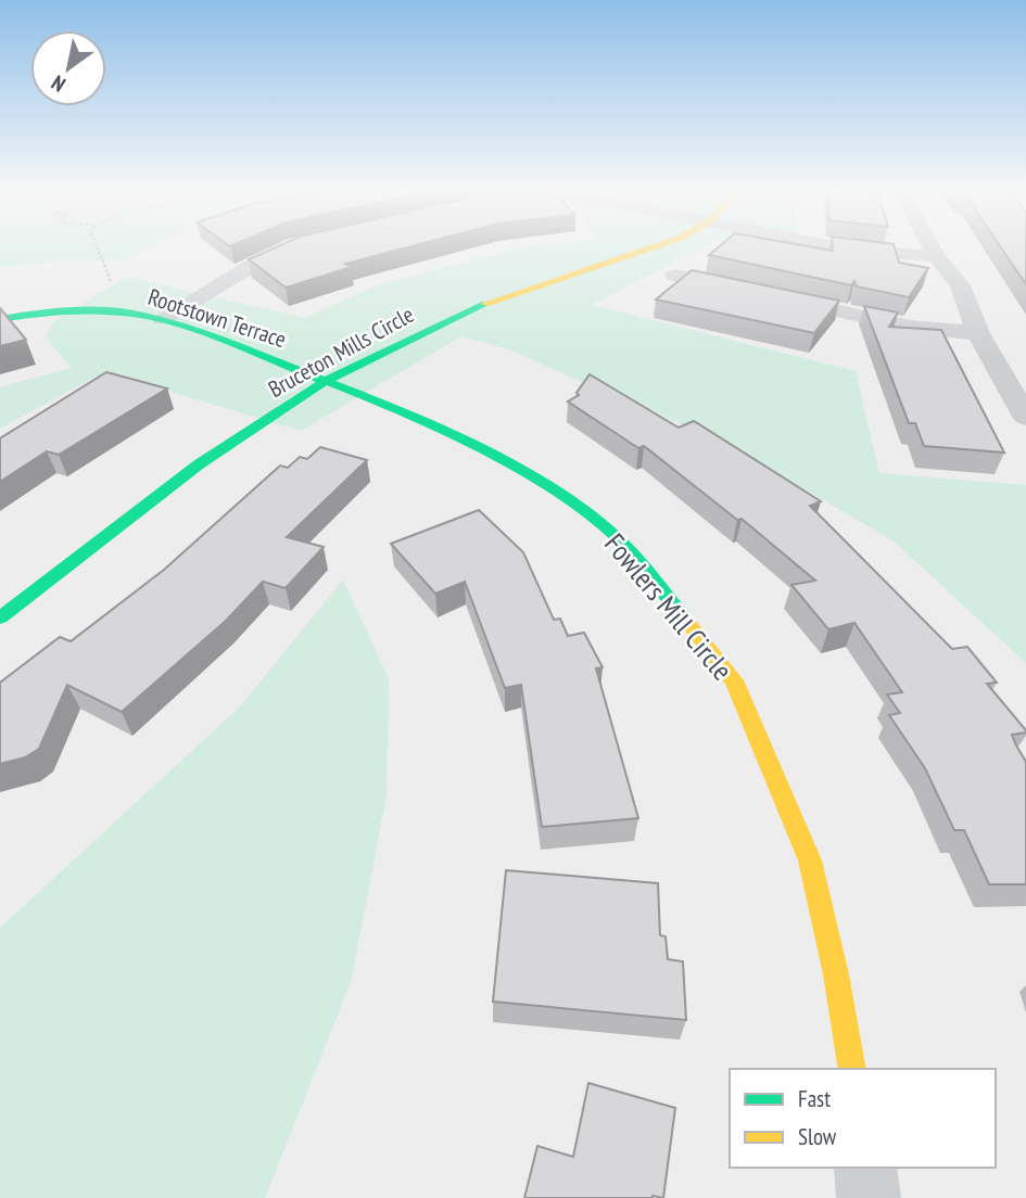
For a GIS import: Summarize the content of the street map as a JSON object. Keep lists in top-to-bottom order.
{
  "streets": {
    "street": ["Rootstown Terrace", "Bruceton Mills Circle", "Fowlers Mill Circle"]
  },
  "crossings": [
    ["Rootstown Terrace", "Bruceton Mills Circle"],
    ["Rootstown Terrace", "Fowlers Mill Circle"],
    ["Bruceton Mills Circle", "Fowlers Mill Circle"]
  ],
  "legend": ["Fast", "Slow"],
  "north": "bottom left"
}
